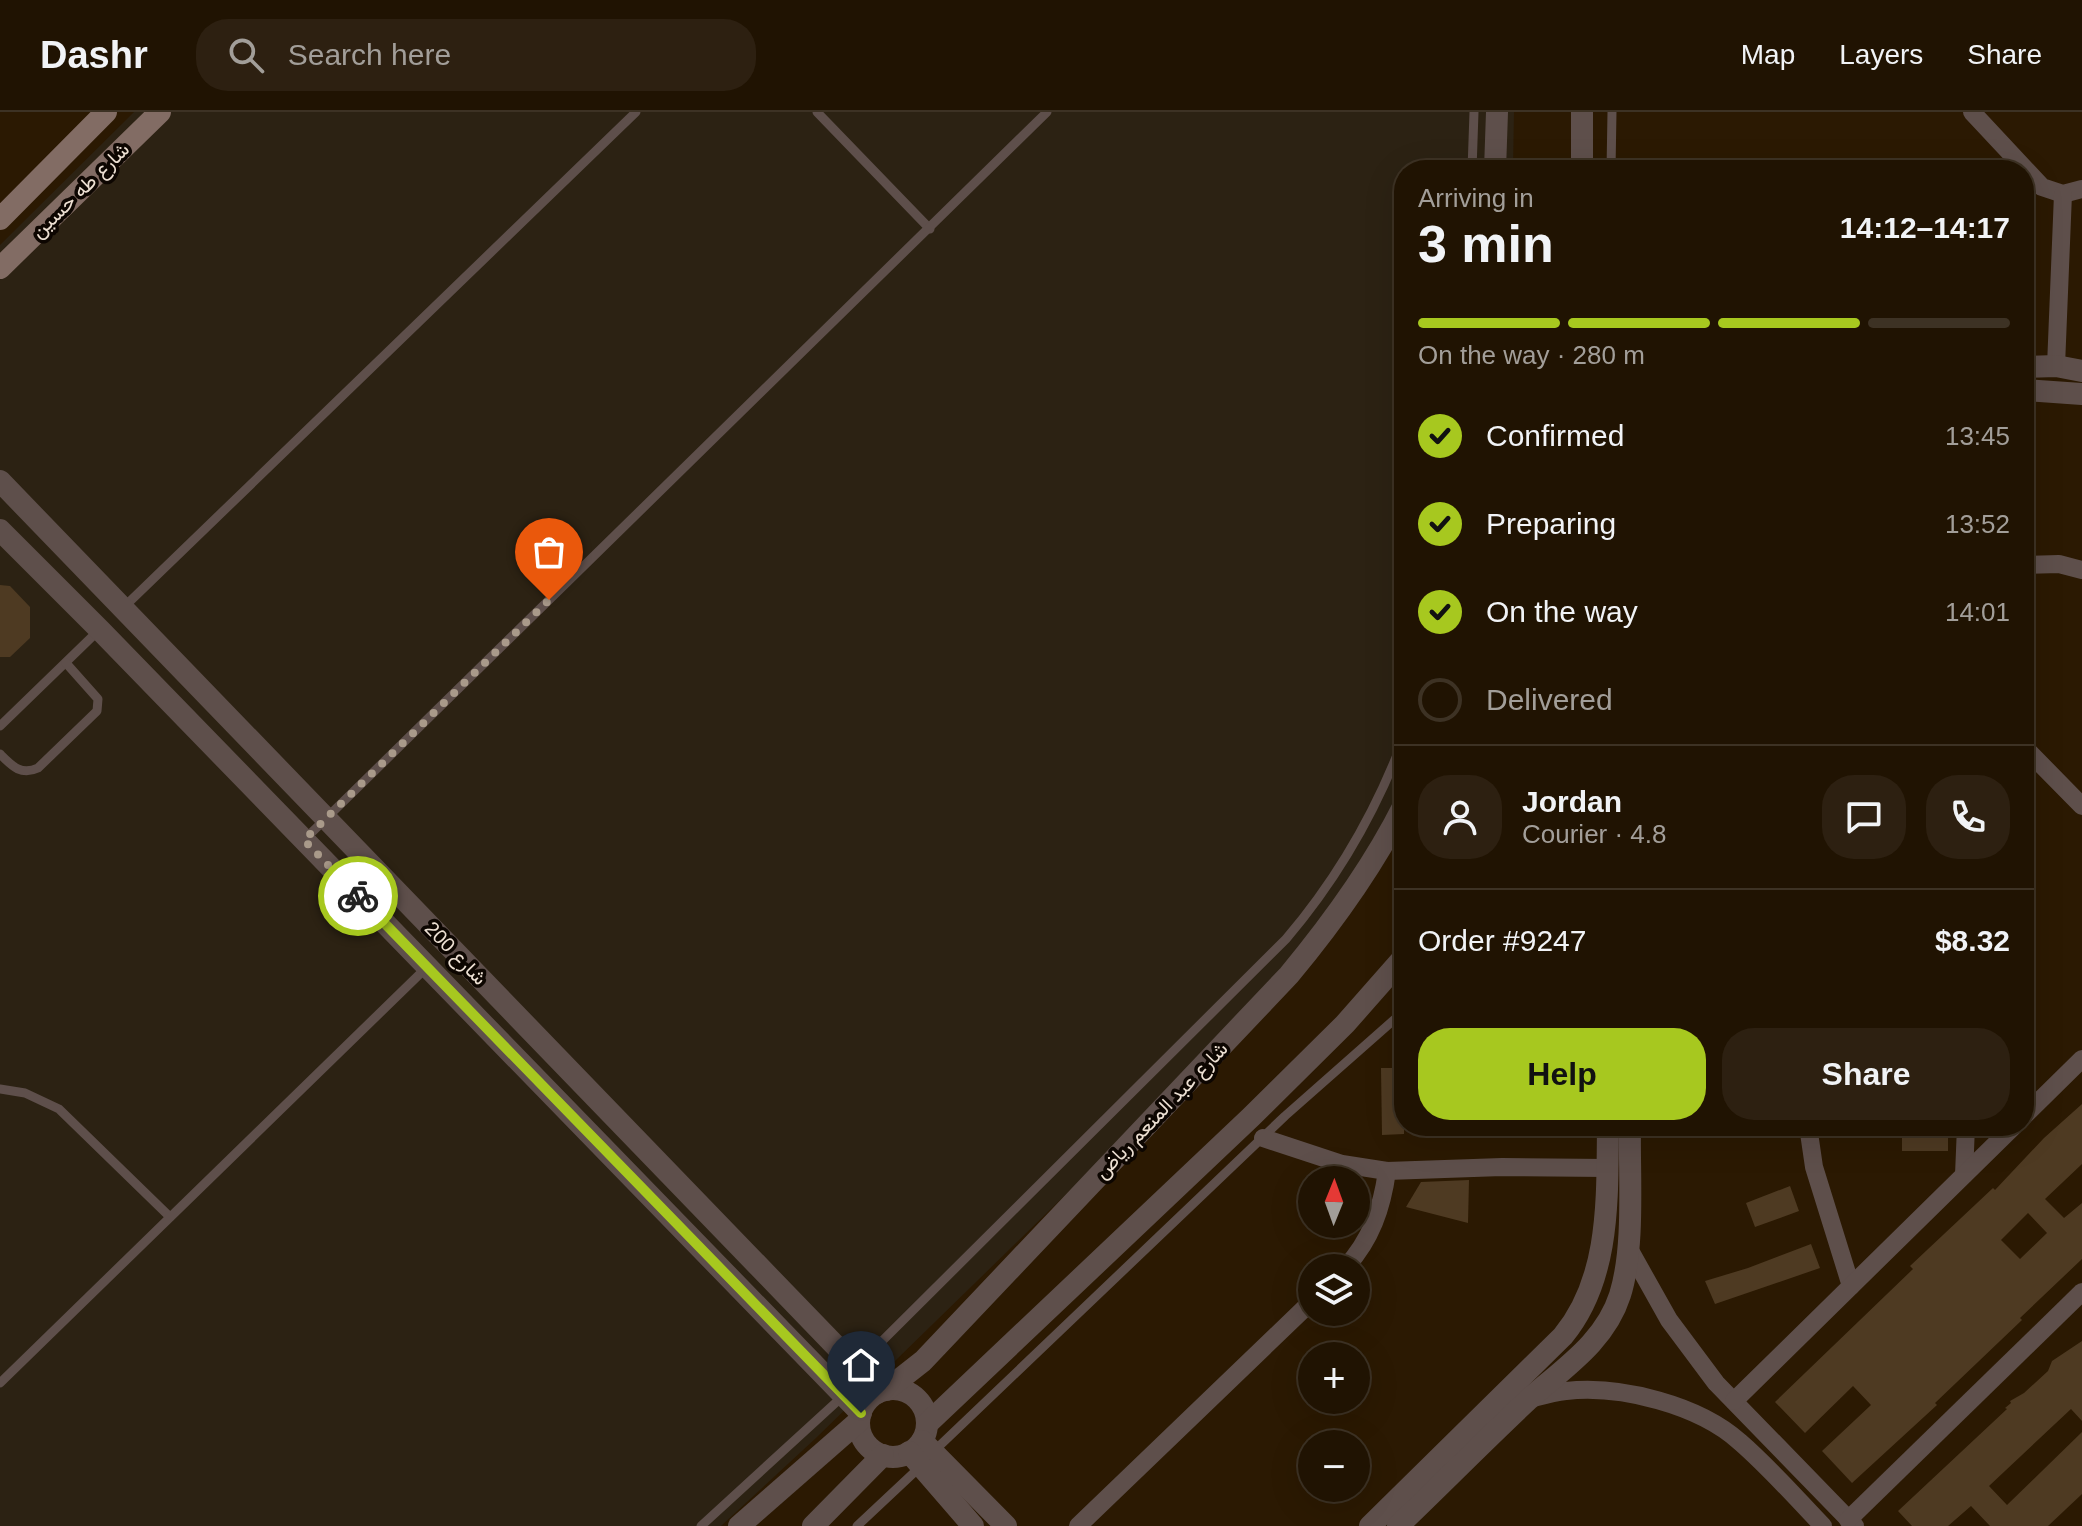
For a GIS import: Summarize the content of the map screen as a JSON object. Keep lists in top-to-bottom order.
{
  "streets": {
    "main road": ["شارع طه حسين"],
    "street": ["شارع 200", "شارع عبد المنعم رياض"]
  },
  "crossings": [
    ["شارع 200", "شارع عبد المنعم رياض"]
  ],
  "north": "top",
  "page": {
    "header": "Dashr",
    "search": "Search here",
    "nav": ["Map", "Layers", "Share"],
    "heading": ["3 min", "Arriving in", "14:12–14:17"],
    "panel": [
      "Jordan",
      "Courier · 4.8",
      "Order #9247",
      "$8.32"
    ],
    "bar": "On the way · 280 m",
    "list": [
      ["Confirmed", "13:45"],
      ["Preparing", "13:52"],
      ["On the way", "14:01"],
      "Delivered"
    ],
    "buttons": ["Help", "Share"],
    "map_buttons": ["+", "−"]
  }
}
